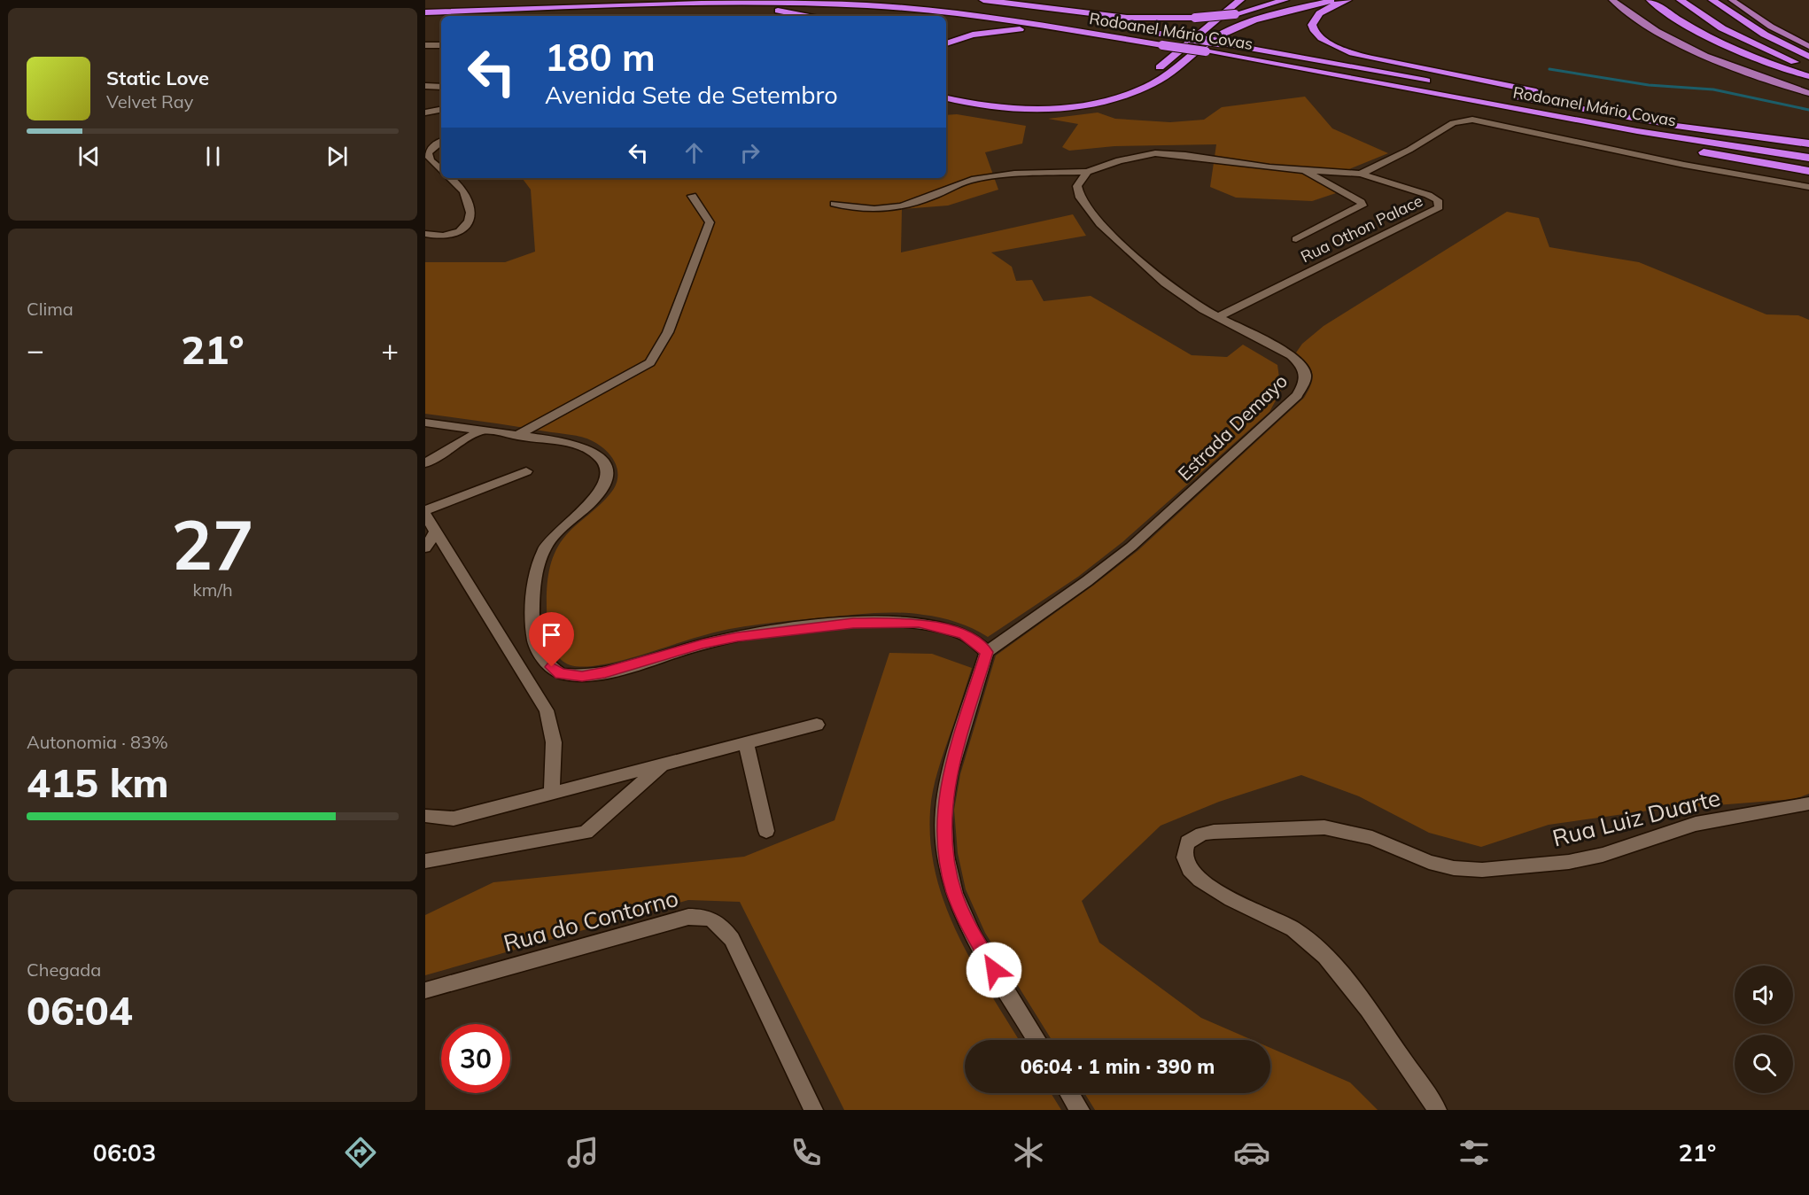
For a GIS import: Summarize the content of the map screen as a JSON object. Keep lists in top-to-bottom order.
{
  "streets": {
    "highway": ["Rodoanel Mário Covas"],
    "street": [
      "Rua Othon Palace",
      "Estrada Demayo",
      "Rua Luiz Duarte",
      "Rua do Contorno"
    ]
  },
  "crossings": [
    ["Rua Othon Palace", "Estrada Demayo"]
  ],
  "page": {
    "turn": ["180 m", "Avenida Sete de Setembro"],
    "song": ["Static Love", "Velvet Ray"],
    "tile": [
      "Clima",
      ["27", "km/h"],
      ["Autonomia · 83%", "415 km"],
      ["Chegada", "06:04"]
    ],
    "heat": ["−", "21°", "+"],
    "limit": "30",
    "trip": "06:04 · 1 min · 390 m",
    "tabs": ["06:03", "21°"]
  }
}
